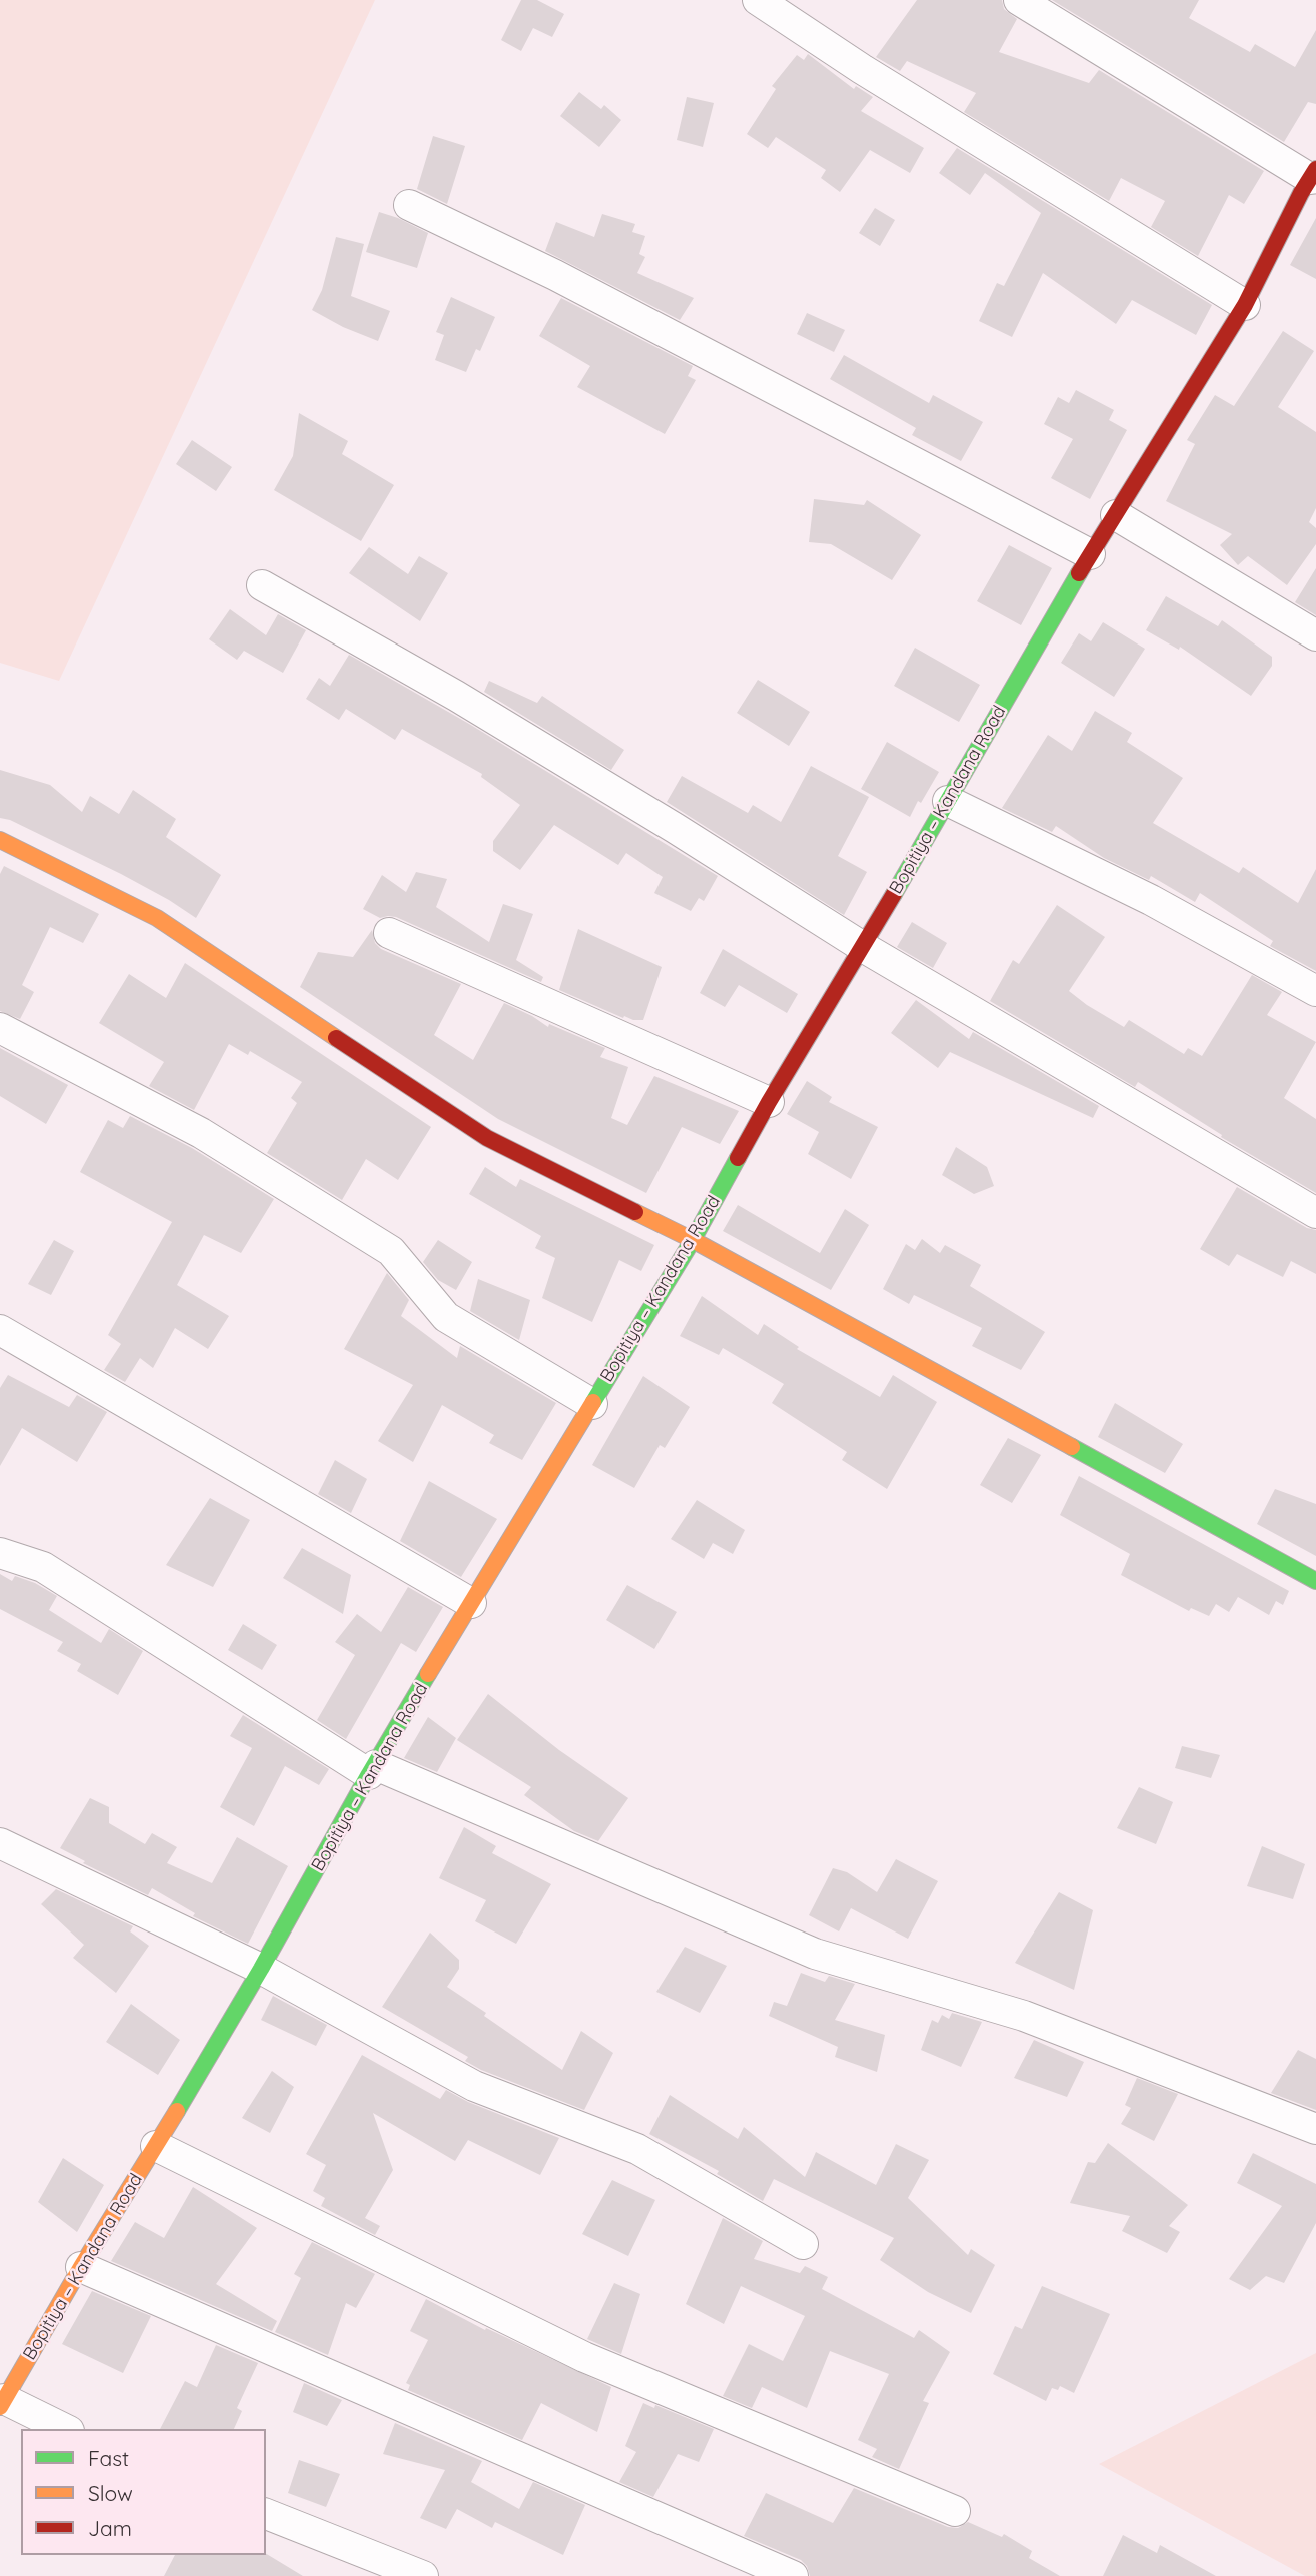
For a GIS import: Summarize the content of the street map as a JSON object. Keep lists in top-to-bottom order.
{
  "streets": {
    "street": ["Bopitiya – Kandana Road"]
  },
  "legend": ["Fast", "Slow", "Jam"]
}
